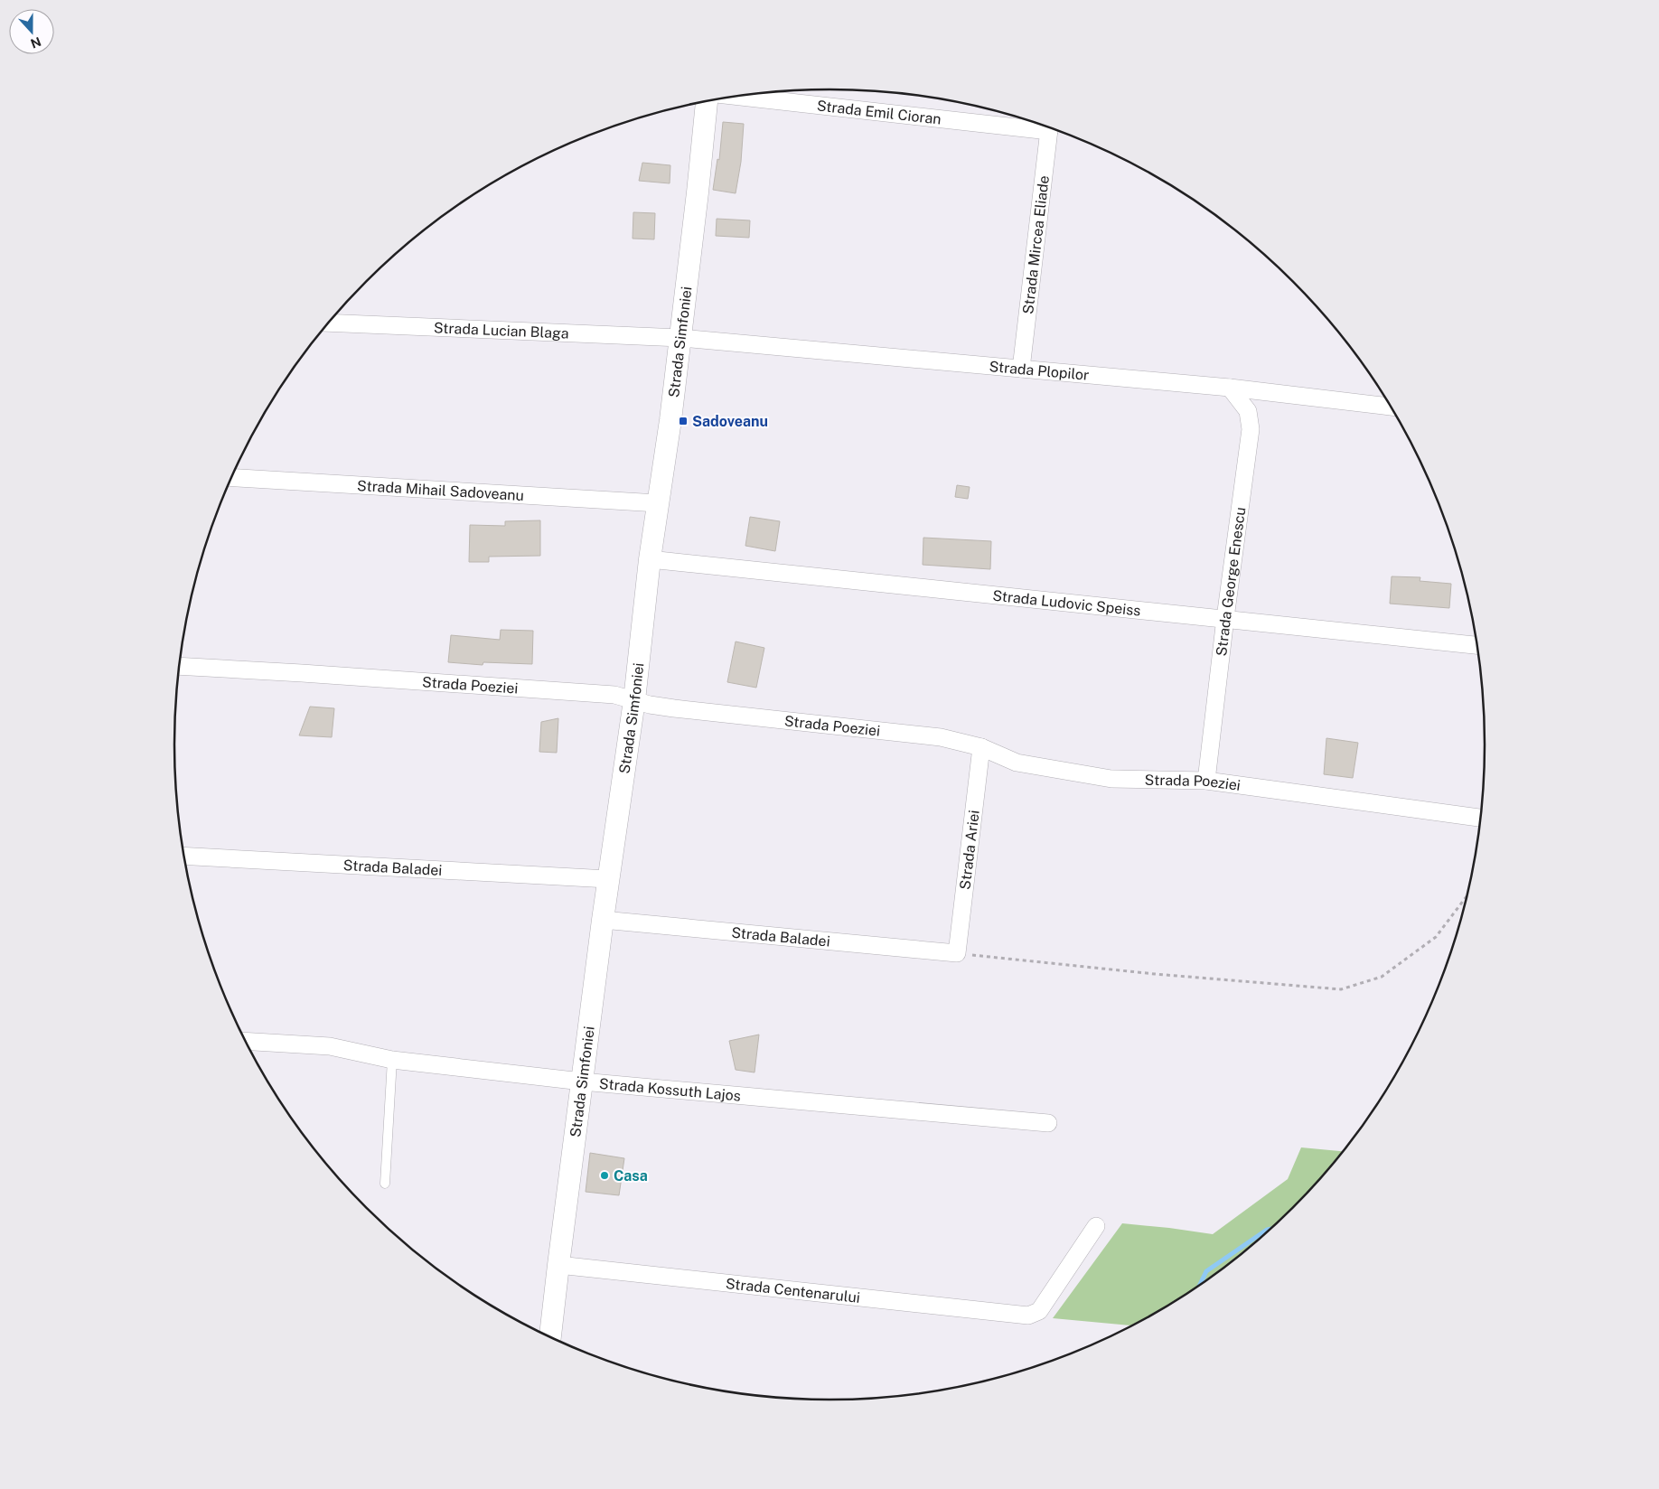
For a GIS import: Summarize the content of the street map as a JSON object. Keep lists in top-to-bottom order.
{
  "streets": {
    "street": [
      "Strada Emil Cioran",
      "Strada Mircea Eliade",
      "Strada Lucian Blaga",
      "Strada Simfoniei",
      "Strada Plopilor",
      "Strada Mihail Sadoveanu",
      "Strada George Enescu",
      "Strada Ludovic Speiss",
      "Strada Poeziei",
      "Strada Ariei",
      "Strada Baladei",
      "Strada Kossuth Lajos",
      "Strada Centenarului"
    ]
  },
  "crossings": [
    ["Strada Mircea Eliade", "Strada Plopilor"],
    ["Strada Lucian Blaga", "Strada Simfoniei"],
    ["Strada Lucian Blaga", "Strada Plopilor"],
    ["Strada Simfoniei", "Strada Plopilor"],
    ["Strada Simfoniei", "Strada Mihail Sadoveanu"],
    ["Strada Simfoniei", "Strada Ludovic Speiss"],
    ["Strada Simfoniei", "Strada Poeziei"],
    ["Strada Simfoniei", "Strada Baladei"],
    ["Strada Simfoniei", "Strada Kossuth Lajos"],
    ["Strada Simfoniei", "Strada Centenarului"],
    ["Strada Plopilor", "Strada George Enescu"],
    ["Strada George Enescu", "Strada Ludovic Speiss"],
    ["Strada George Enescu", "Strada Poeziei"],
    ["Strada Poeziei", "Strada Ariei"],
    ["Strada Ariei", "Strada Baladei"]
  ],
  "places": {
    "transit": ["Sadoveanu"],
    "other": ["Casa"]
  },
  "north": "bottom"
}
